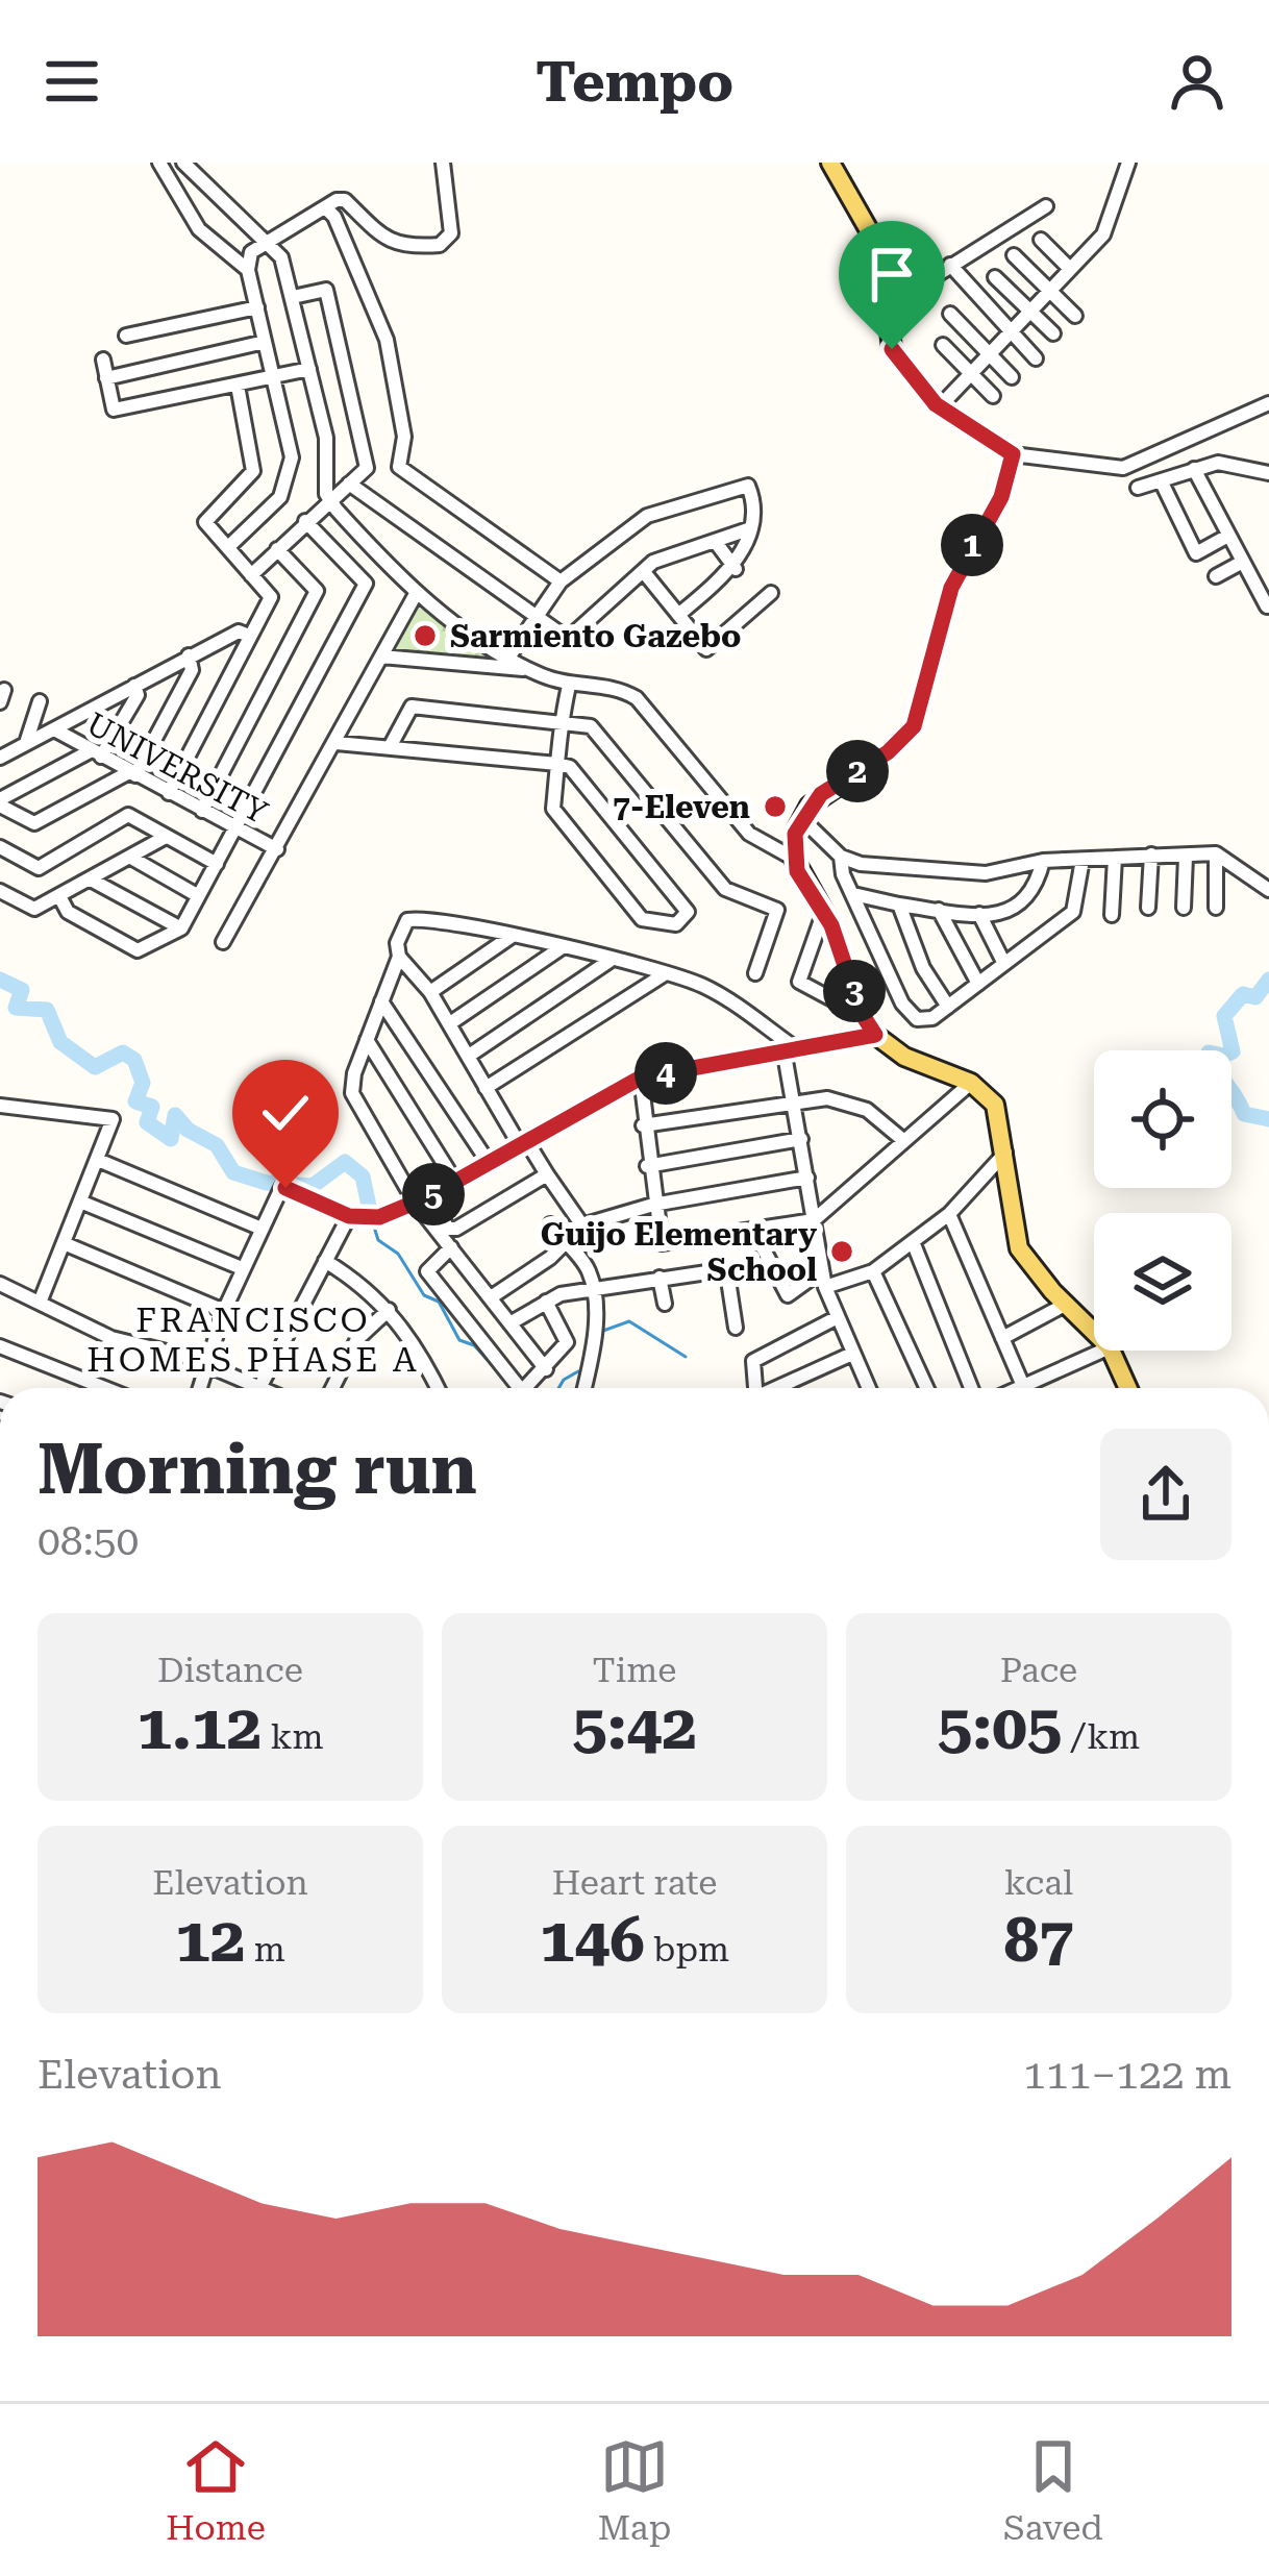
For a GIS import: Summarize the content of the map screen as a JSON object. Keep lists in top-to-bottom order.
{
  "streets": {
    "street": ["UNIVERSITY"]
  },
  "districts": ["FRANCISCO HOMES PHASE A"],
  "places": ["Sarmiento Gazebo", "7-Eleven", "Guijo Elementary School"],
  "page": {
    "header": "Tempo",
    "pins": [
      "1",
      "2",
      "3",
      "4",
      "5"
    ],
    "heading": ["Morning run", "08:50"],
    "stats": [
      ["Distance", "1.12 km"],
      ["Time", "5:42"],
      ["Pace", "5:05 /km"],
      ["Elevation", "12 m"],
      ["Heart rate", "146 bpm"],
      ["kcal", "87"]
    ],
    "chart": ["Elevation", "111–122 m"],
    "tabs": ["Home", "Map", "Saved"]
  }
}
